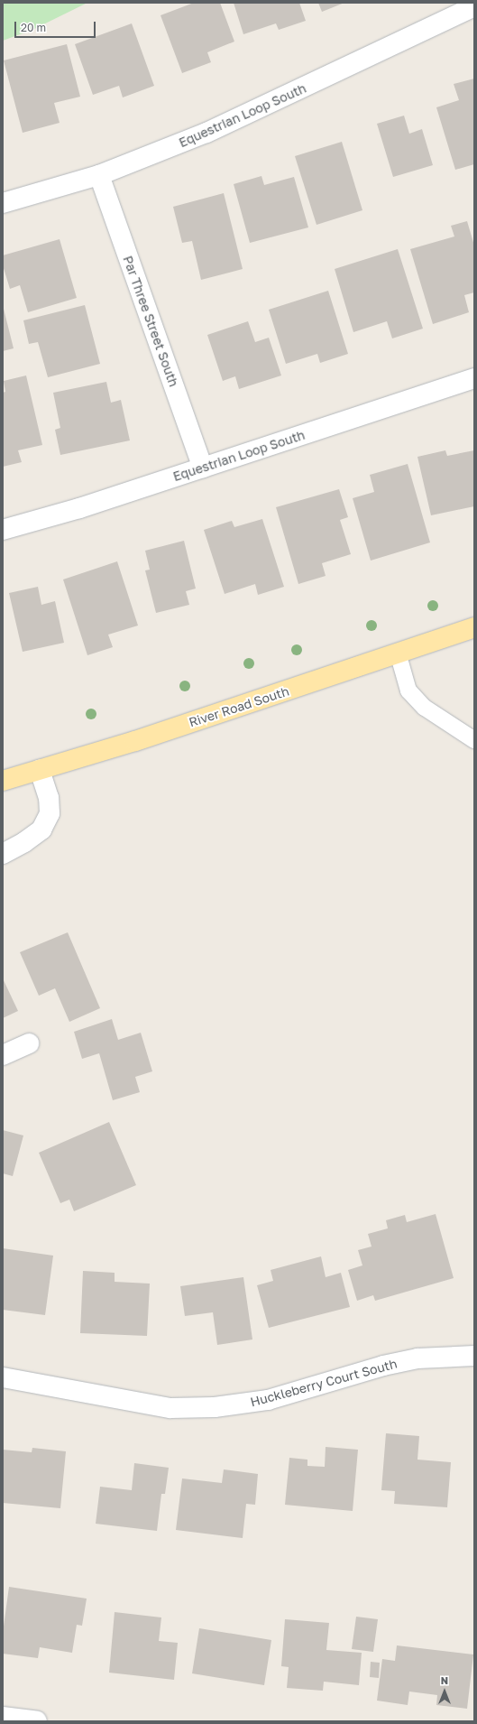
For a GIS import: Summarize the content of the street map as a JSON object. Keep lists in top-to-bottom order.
{
  "streets": {
    "main road": ["River Road South"],
    "street": ["Equestrian Loop South", "Par Three Street South", "Huckleberry Court South"]
  },
  "crossings": [
    ["Equestrian Loop South", "Par Three Street South"]
  ],
  "scale_bar": "20 m",
  "north": "top"
}
